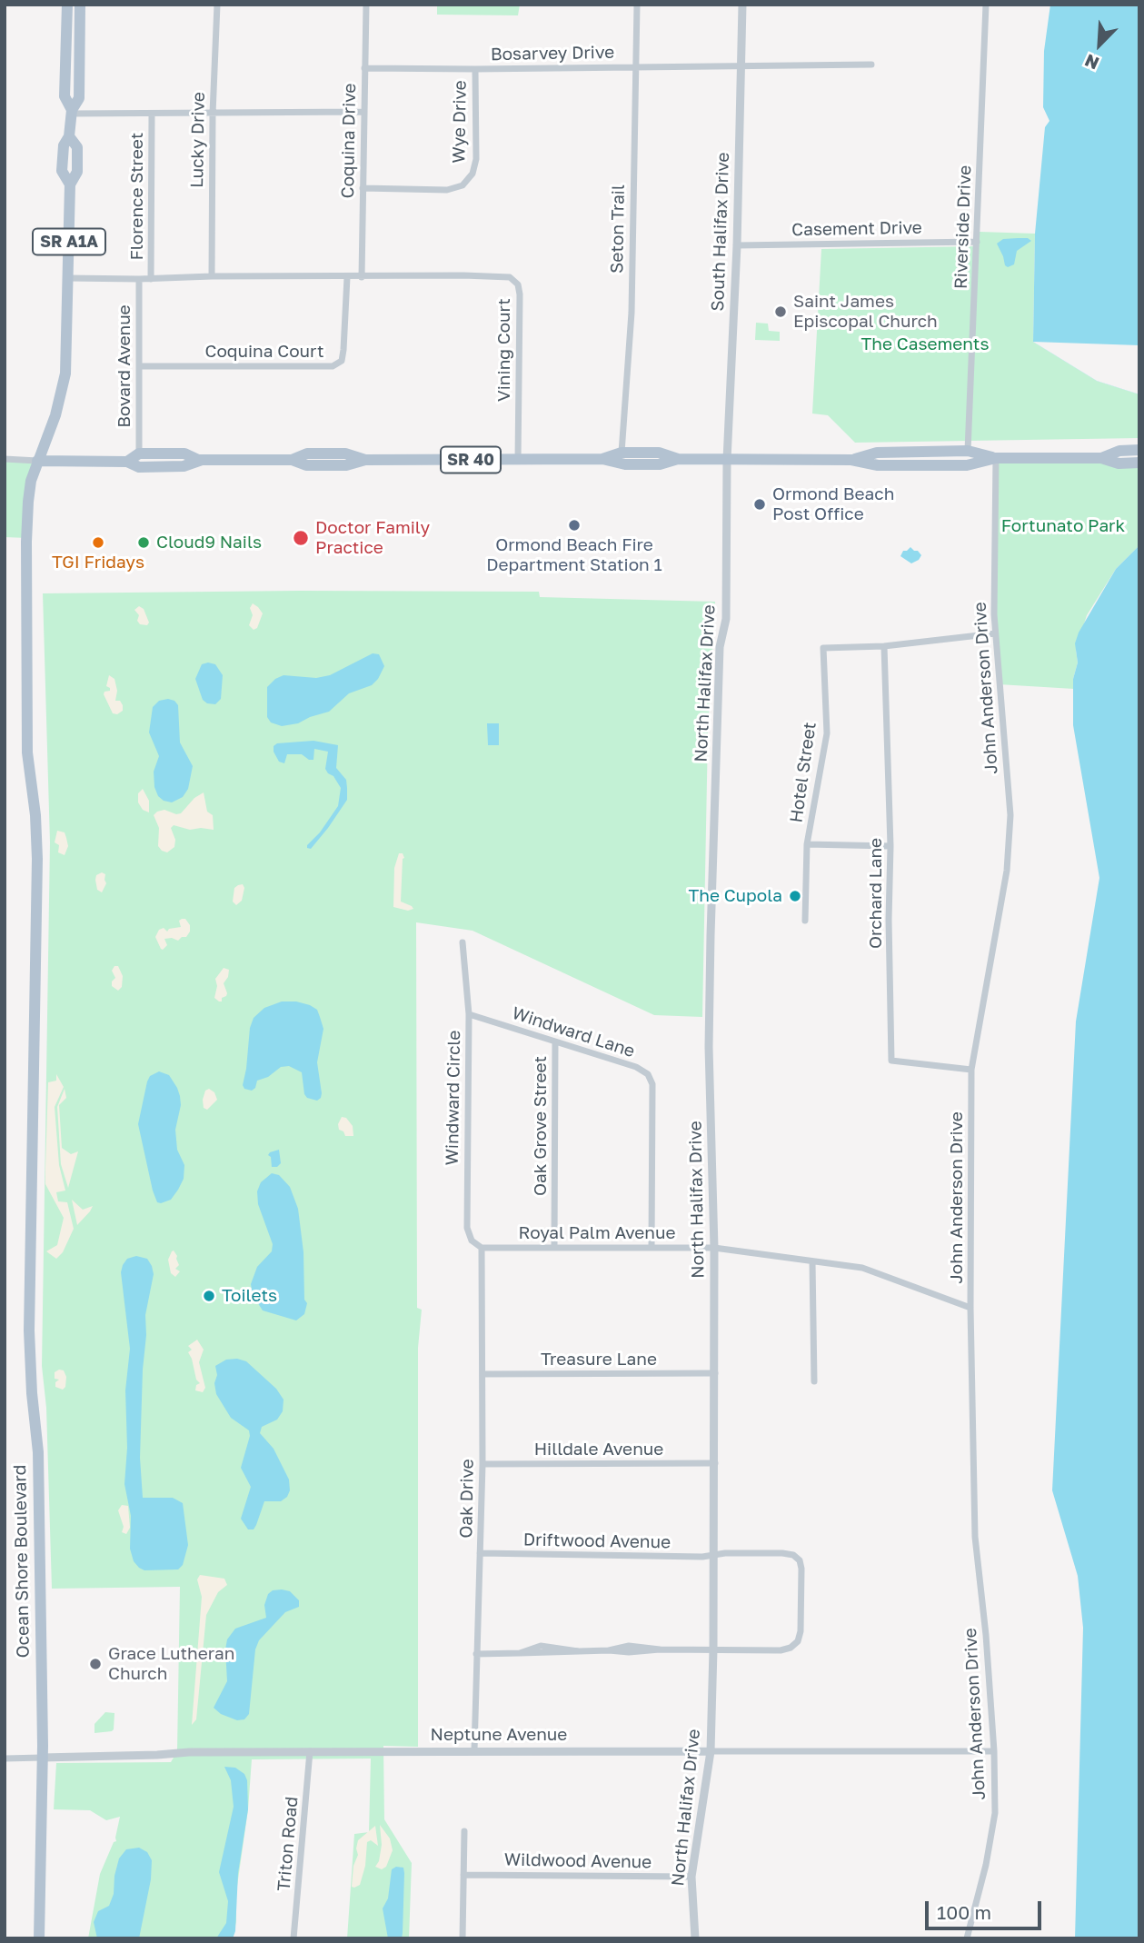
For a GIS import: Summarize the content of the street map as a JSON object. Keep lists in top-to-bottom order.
{
  "streets": {
    "main road": ["SR A1A", "SR 40", "Ocean Shore Boulevard"],
    "street": [
      "Bosarvey Drive",
      "Wye Drive",
      "Lucky Drive",
      "Coquina Drive",
      "Florence Street",
      "Riverside Drive",
      "Seton Trail",
      "Casement Drive",
      "South Halifax Drive",
      "Vining Court",
      "Coquina Court",
      "Bovard Avenue",
      "North Halifax Drive",
      "John Anderson Drive",
      "Hotel Street",
      "Orchard Lane",
      "Windward Lane",
      "Windward Circle",
      "Oak Grove Street",
      "Royal Palm Avenue",
      "Treasure Lane",
      "Hilldale Avenue",
      "Oak Drive",
      "Driftwood Avenue",
      "Neptune Avenue",
      "Triton Road",
      "Wildwood Avenue"
    ]
  },
  "crossings": [
    ["Bosarvey Drive", "Wye Drive"],
    ["Bosarvey Drive", "Coquina Drive"],
    ["Bosarvey Drive", "Seton Trail"],
    ["Bosarvey Drive", "South Halifax Drive"],
    ["Wye Drive", "Coquina Drive"],
    ["Coquina Drive", "Vining Court"],
    ["Riverside Drive", "Casement Drive"],
    ["Riverside Drive", "SR 40"],
    ["Seton Trail", "SR 40"],
    ["Casement Drive", "South Halifax Drive"],
    ["South Halifax Drive", "SR 40"],
    ["South Halifax Drive", "North Halifax Drive"],
    ["SR A1A", "SR 40"],
    ["SR A1A", "Ocean Shore Boulevard"],
    ["Vining Court", "SR 40"],
    ["Coquina Court", "Bovard Avenue"],
    ["Bovard Avenue", "SR 40"],
    ["SR 40", "North Halifax Drive"],
    ["SR 40", "John Anderson Drive"],
    ["SR 40", "Ocean Shore Boulevard"],
    ["North Halifax Drive", "Royal Palm Avenue"],
    ["North Halifax Drive", "Treasure Lane"],
    ["North Halifax Drive", "Hilldale Avenue"],
    ["North Halifax Drive", "Driftwood Avenue"],
    ["North Halifax Drive", "Neptune Avenue"],
    ["North Halifax Drive", "Wildwood Avenue"],
    ["John Anderson Drive", "Hotel Street"],
    ["John Anderson Drive", "Orchard Lane"],
    ["John Anderson Drive", "Royal Palm Avenue"],
    ["John Anderson Drive", "Neptune Avenue"],
    ["Hotel Street", "Orchard Lane"],
    ["Windward Lane", "Windward Circle"],
    ["Windward Lane", "Oak Grove Street"],
    ["Windward Lane", "Royal Palm Avenue"],
    ["Windward Circle", "Royal Palm Avenue"],
    ["Windward Circle", "Oak Drive"],
    ["Oak Grove Street", "Royal Palm Avenue"],
    ["Royal Palm Avenue", "Oak Drive"],
    ["Treasure Lane", "Oak Drive"],
    ["Hilldale Avenue", "Oak Drive"],
    ["Oak Drive", "Driftwood Avenue"],
    ["Oak Drive", "Neptune Avenue"],
    ["Ocean Shore Boulevard", "Neptune Avenue"],
    ["Neptune Avenue", "Triton Road"]
  ],
  "parks": ["The Casements", "Fortunato Park"],
  "places": [
    "Saint James Episcopal Church",
    "Ormond Beach Post Office",
    "Ormond Beach Fire Department Station 1",
    "Doctor Family Practice",
    "TGI Fridays",
    "Cloud9 Nails",
    "The Cupola",
    "Toilets",
    "Grace Lutheran Church"
  ],
  "scale_bar": "100 m",
  "north": "bottom left"
}
